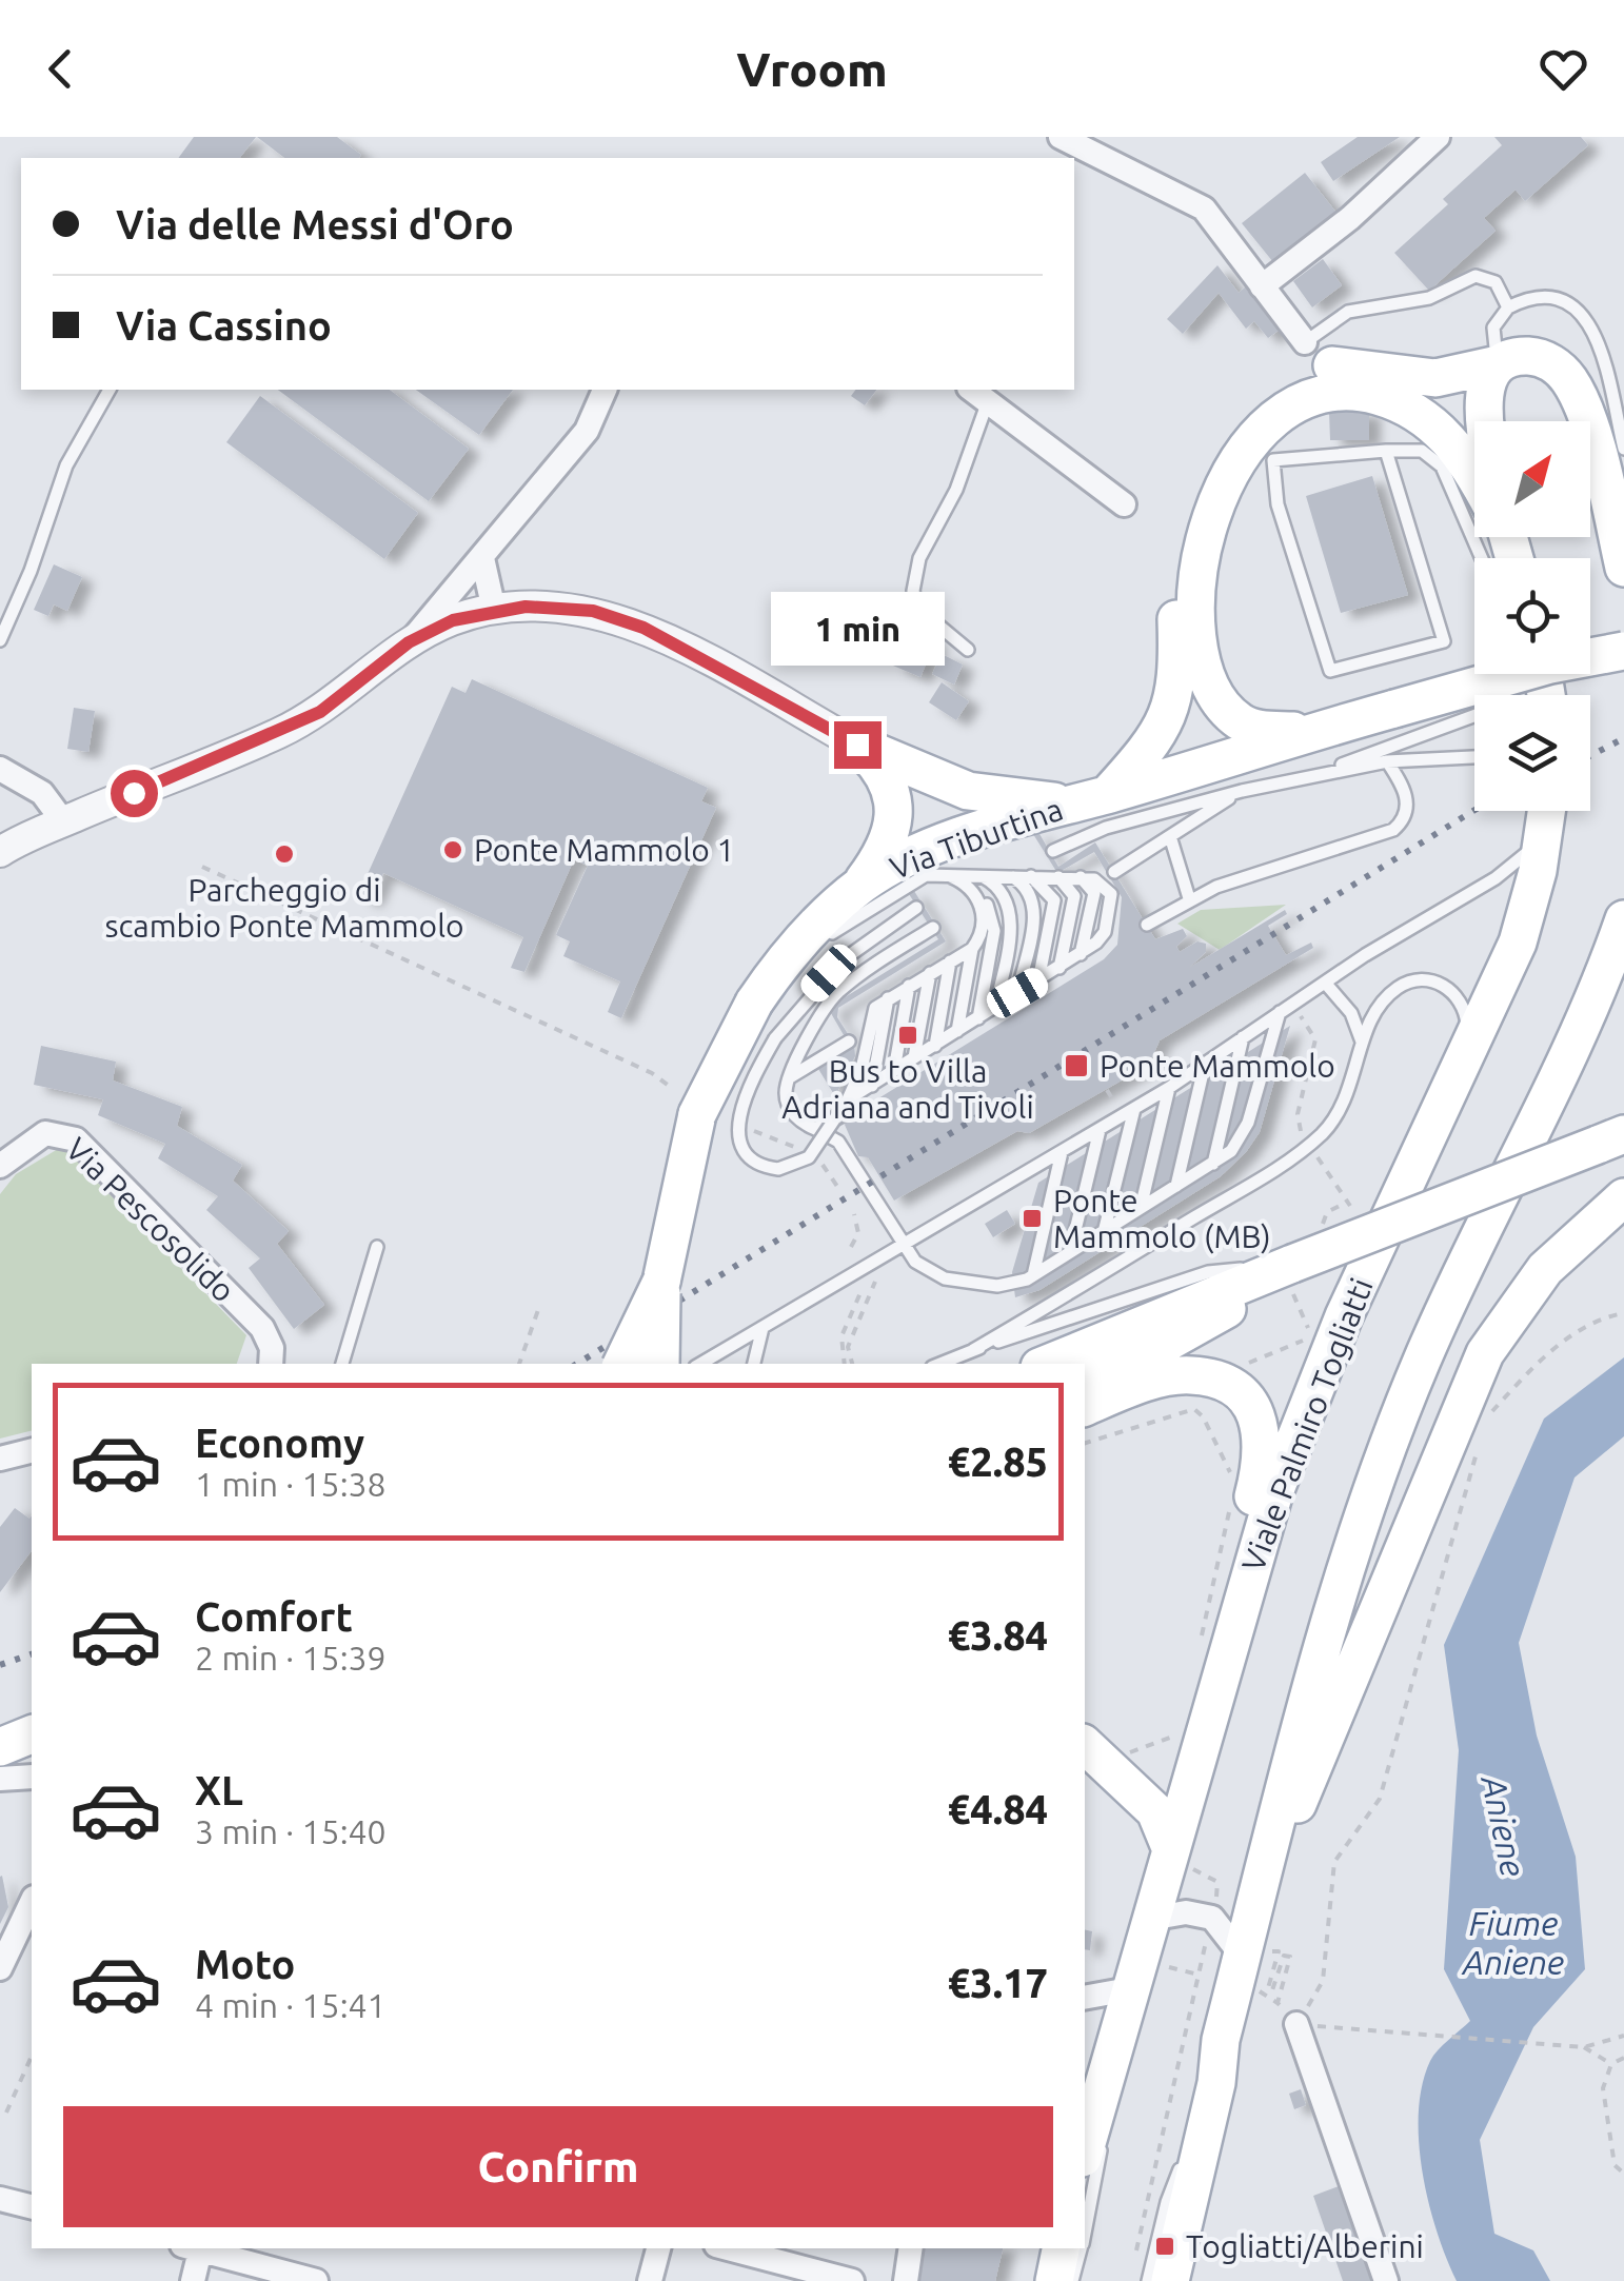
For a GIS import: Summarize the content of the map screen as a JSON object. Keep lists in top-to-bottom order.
{
  "streets": {
    "main road": ["Via Tiburtina", "Viale Palmiro Togliatti"],
    "street": ["Via Pescosolido"]
  },
  "water": ["Aniene", "Fiume Aniene"],
  "places": {
    "other": ["Ponte Mammolo 1", "Parcheggio di scambio Ponte Mammolo"],
    "transit": [
      "Bus to Villa Adriana and Tivoli",
      "Ponte Mammolo",
      "Ponte Mammolo (MB)",
      "Togliatti/Alberini"
    ]
  },
  "north": "top right",
  "page": {
    "header": "Vroom",
    "banner": ["Via delle Messi d'Oro", "Via Cassino"],
    "bubble": "1 min",
    "list": [
      {
        "name": "Economy",
        "note": "1 min · 15:38",
        "value": "€2.85"
      },
      {
        "name": "Comfort",
        "note": "2 min · 15:39",
        "value": "€3.84"
      },
      {
        "name": "XL",
        "note": "3 min · 15:40",
        "value": "€4.84"
      },
      {
        "name": "Moto",
        "note": "4 min · 15:41",
        "value": "€3.17"
      }
    ],
    "buttons": "Confirm"
  }
}
